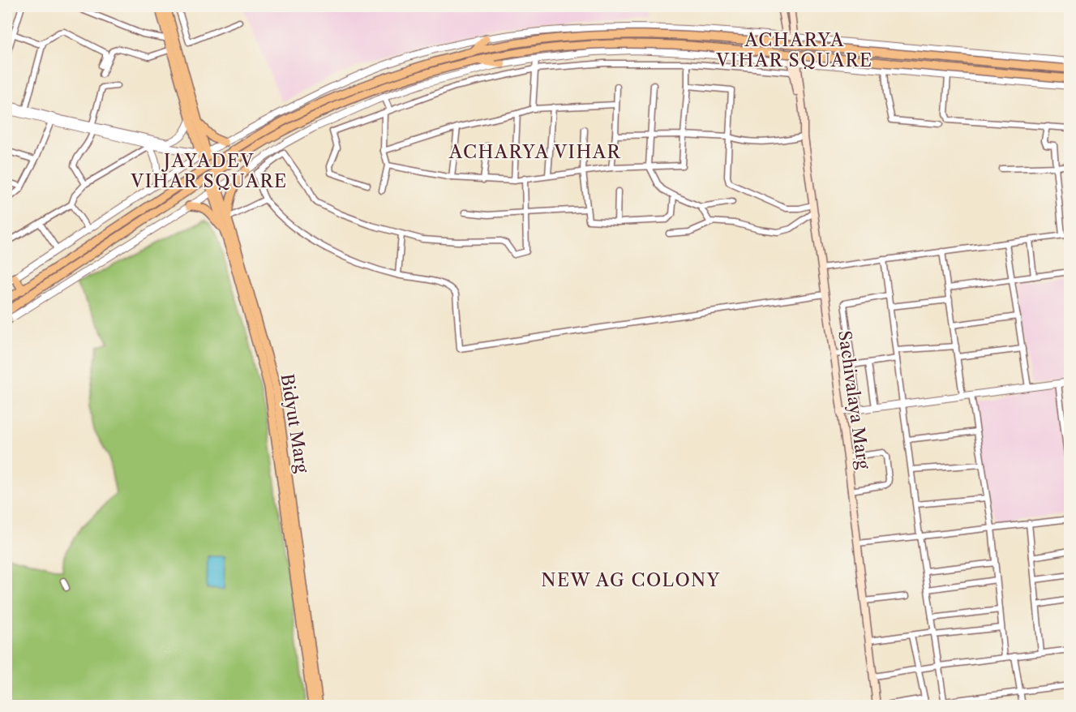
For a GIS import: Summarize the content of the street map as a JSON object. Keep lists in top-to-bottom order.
{
  "streets": {
    "main road": ["Sachivalaya Marg", "Bidyut Marg"]
  },
  "districts": [
    "ACHARYA VIHAR SQUARE",
    "ACHARYA VIHAR",
    "JAYADEV VIHAR SQUARE",
    "NEW AG COLONY"
  ]
}
